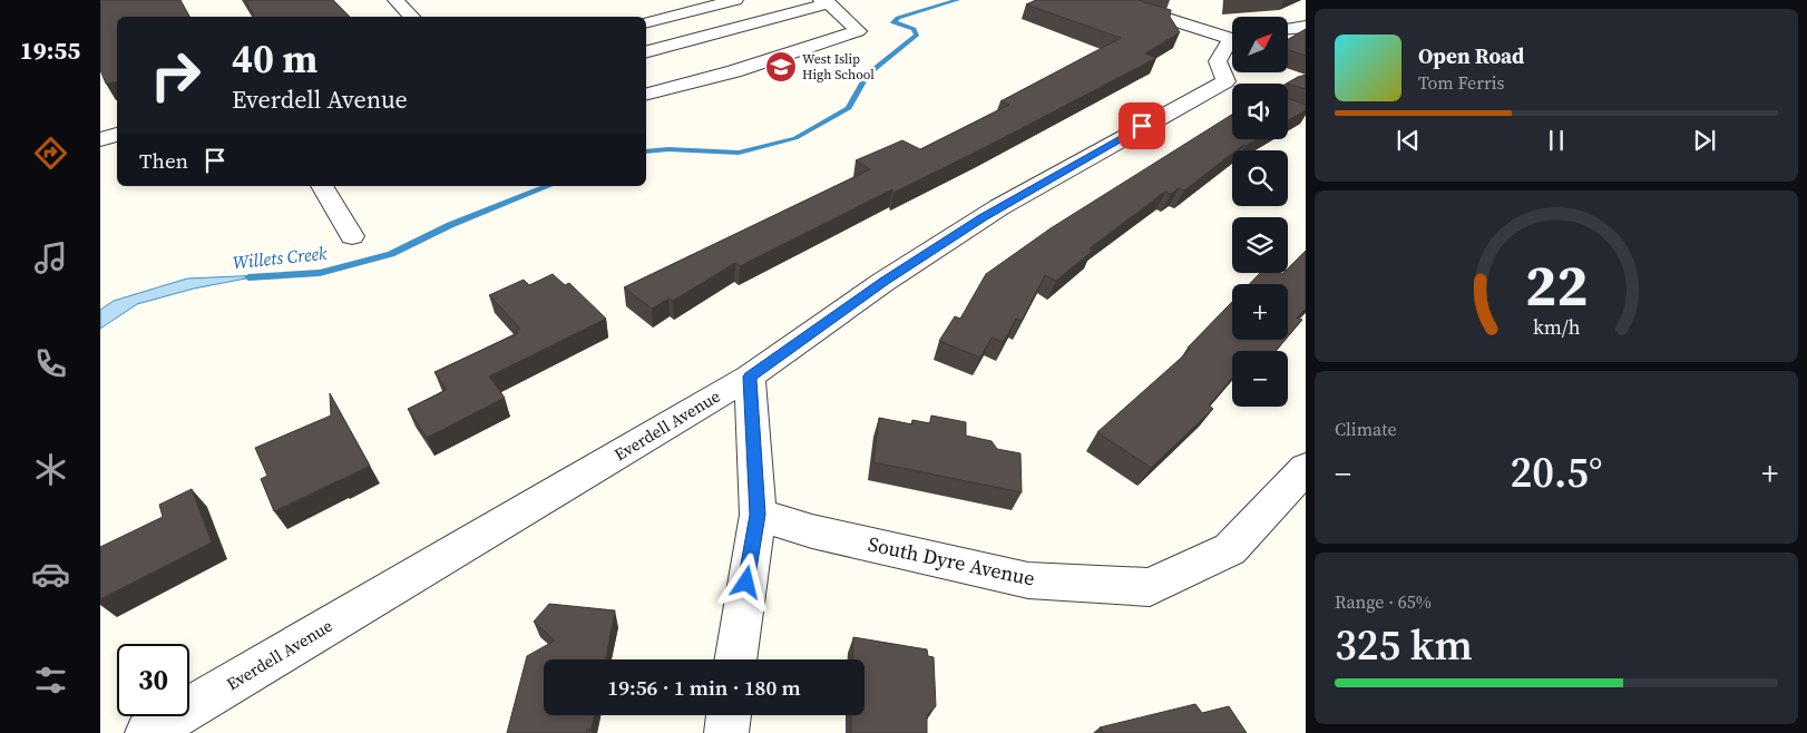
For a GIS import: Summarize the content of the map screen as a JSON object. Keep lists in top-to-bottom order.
{
  "streets": {
    "street": ["Everdell Avenue", "South Dyre Avenue"]
  },
  "water": ["Willets Creek"],
  "places": {
    "school or university": ["West Islip High School"]
  },
  "north": "top right",
  "page": {
    "tabs": "19:55",
    "map_buttons": ["+", "−"],
    "turn": ["40 m", "Everdell Avenue"],
    "song": ["Open Road", "Tom Ferris"],
    "then": "Then",
    "tile": [
      "Climate",
      ["Range · 65%", "325 km"]
    ],
    "heat": ["−", "20.5°", "+"],
    "limit": "30",
    "trip": "19:56 · 1 min · 180 m",
    "gauge": ["22", "km/h"]
  }
}
